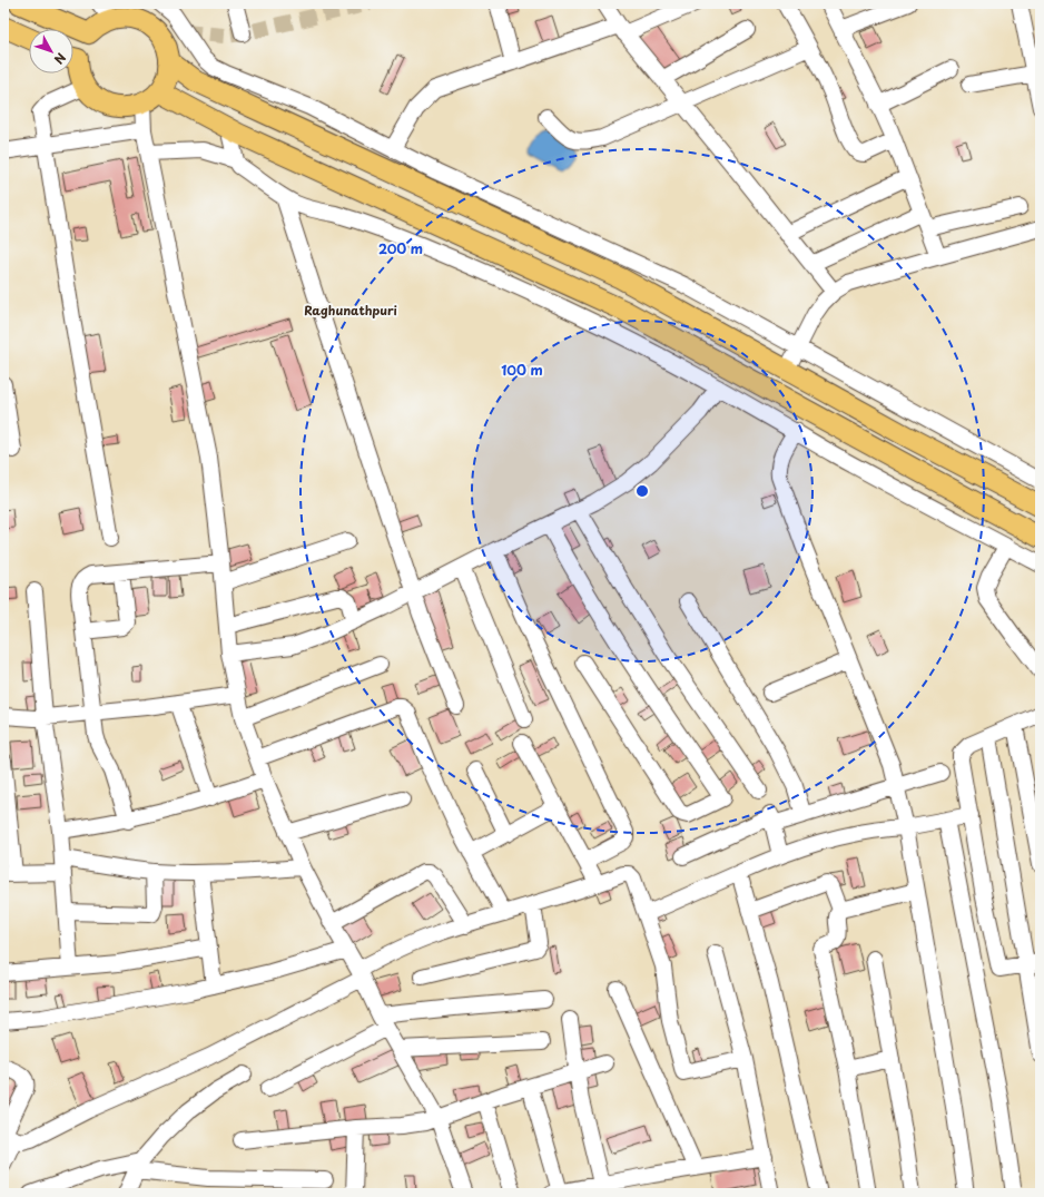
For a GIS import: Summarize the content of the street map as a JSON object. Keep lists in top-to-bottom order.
{
  "districts": ["Raghunathpuri"],
  "north": "bottom right",
  "rings": ["200 m", "100 m"]
}
